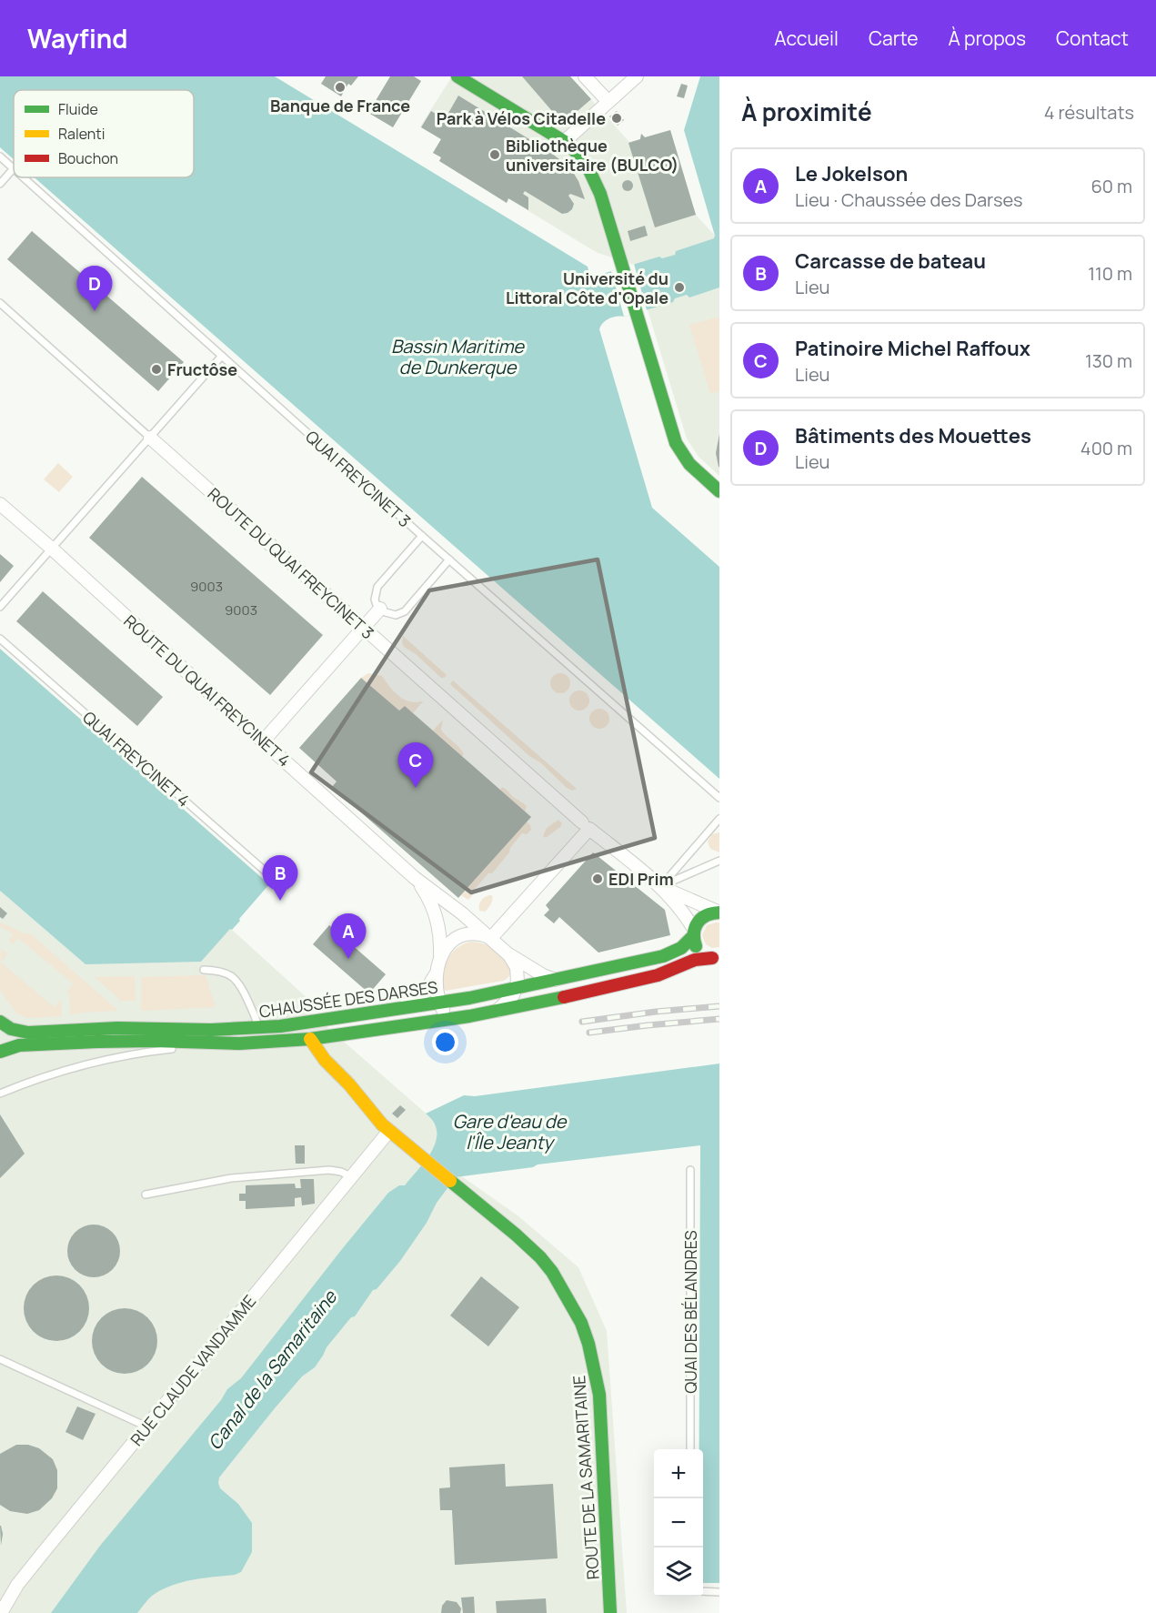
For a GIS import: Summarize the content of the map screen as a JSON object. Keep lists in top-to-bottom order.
{
  "streets": {
    "main road": ["CHAUSSÉE DES DARSES", "ROUTE DE LA SAMARITAINE"],
    "street": ["ROUTE DU QUAI FREYCINET 3", "ROUTE DU QUAI FREYCINET 4", "RUE CLAUDE VANDAMME"],
    "lane": ["QUAI FREYCINET 3", "QUAI FREYCINET 4", "QUAI DES BÉLANDRES"]
  },
  "crossings": [
    ["ROUTE DU QUAI FREYCINET 3", "CHAUSSÉE DES DARSES"],
    ["ROUTE DU QUAI FREYCINET 4", "CHAUSSÉE DES DARSES"],
    ["RUE CLAUDE VANDAMME", "ROUTE DE LA SAMARITAINE"]
  ],
  "water": ["Bassin Maritime de Dunkerque", "Gare d'eau de l'Île Jeanty", "Canal de la Samaritaine"],
  "places": [
    "Banque de France",
    "Park à Vélos Citadelle",
    "Bibliothèque universitaire (BULCO)",
    "Université du Littoral Côte d'Opale",
    "Fructôse",
    "EDI Prim"
  ],
  "house_numbers": ["9003", "9003"],
  "legend": ["Fluide", "Ralenti", "Bouchon"],
  "page": {
    "header": "Wayfind",
    "nav": [
      "Accueil",
      "Carte",
      "À propos",
      "Contact"
    ],
    "heading": ["À proximité", "4 résultats"],
    "list": [
      {
        "mark": "A",
        "name": "Le Jokelson",
        "note": "Lieu · Chaussée des Darses",
        "value": "60 m"
      },
      {
        "mark": "B",
        "name": "Carcasse de bateau",
        "note": "Lieu",
        "value": "110 m"
      },
      {
        "mark": "C",
        "name": "Patinoire Michel Raffoux",
        "note": "Lieu",
        "value": "130 m"
      },
      {
        "mark": "D",
        "name": "Bâtiments des Mouettes",
        "note": "Lieu",
        "value": "400 m"
      }
    ],
    "pins": [
      "D",
      "C",
      "B",
      "A"
    ],
    "map_buttons": ["+", "−"]
  }
}
